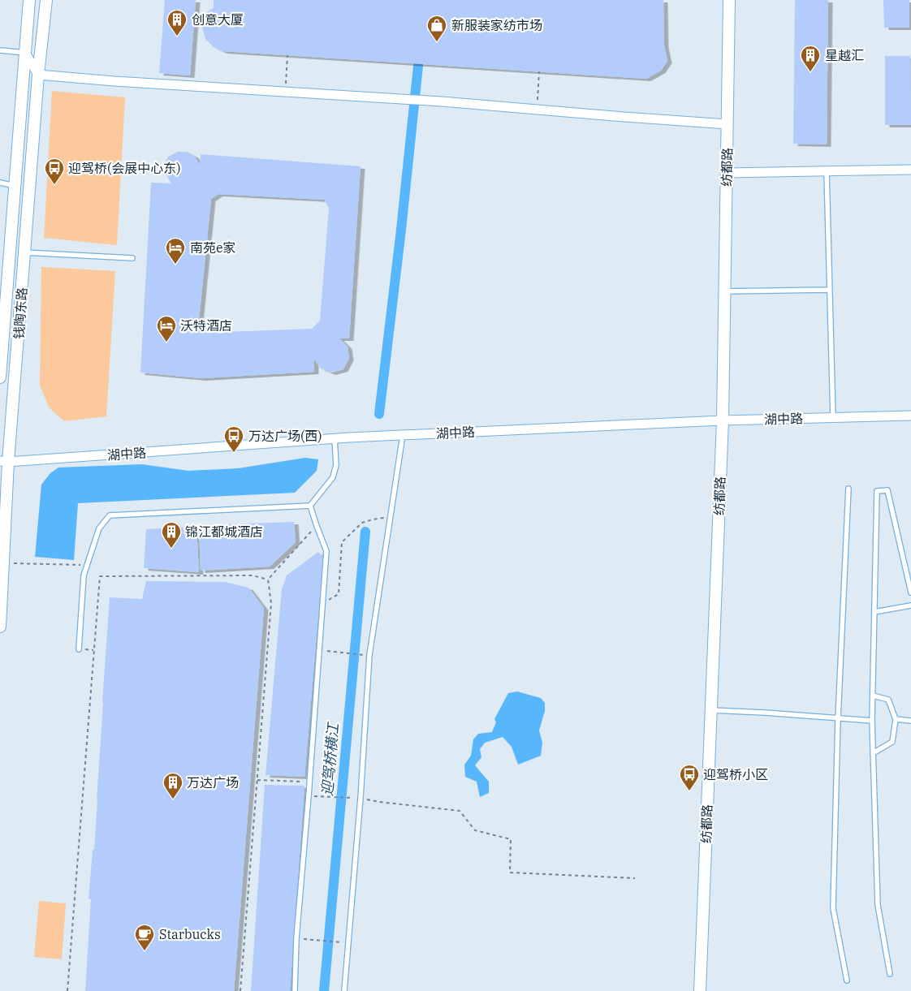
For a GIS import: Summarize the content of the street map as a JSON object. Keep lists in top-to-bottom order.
{
  "streets": {
    "street": ["纺都路", "钱陶东路", "湖中路"]
  },
  "crossings": [
    ["纺都路", "湖中路"],
    ["钱陶东路", "湖中路"]
  ],
  "water": ["迎驾桥横江"],
  "places": {
    "building": [
      "创意大厦",
      "星越汇",
      "锦江都城酒店",
      "万达广场"
    ],
    "shop": ["新服装家纺市场"],
    "bus stop": ["迎驾桥(会展中心东)", "万达广场(西)", "迎驾桥小区"],
    "hotel": ["南苑e家", "沃特酒店"],
    "cafe": ["Starbucks"]
  }
}
